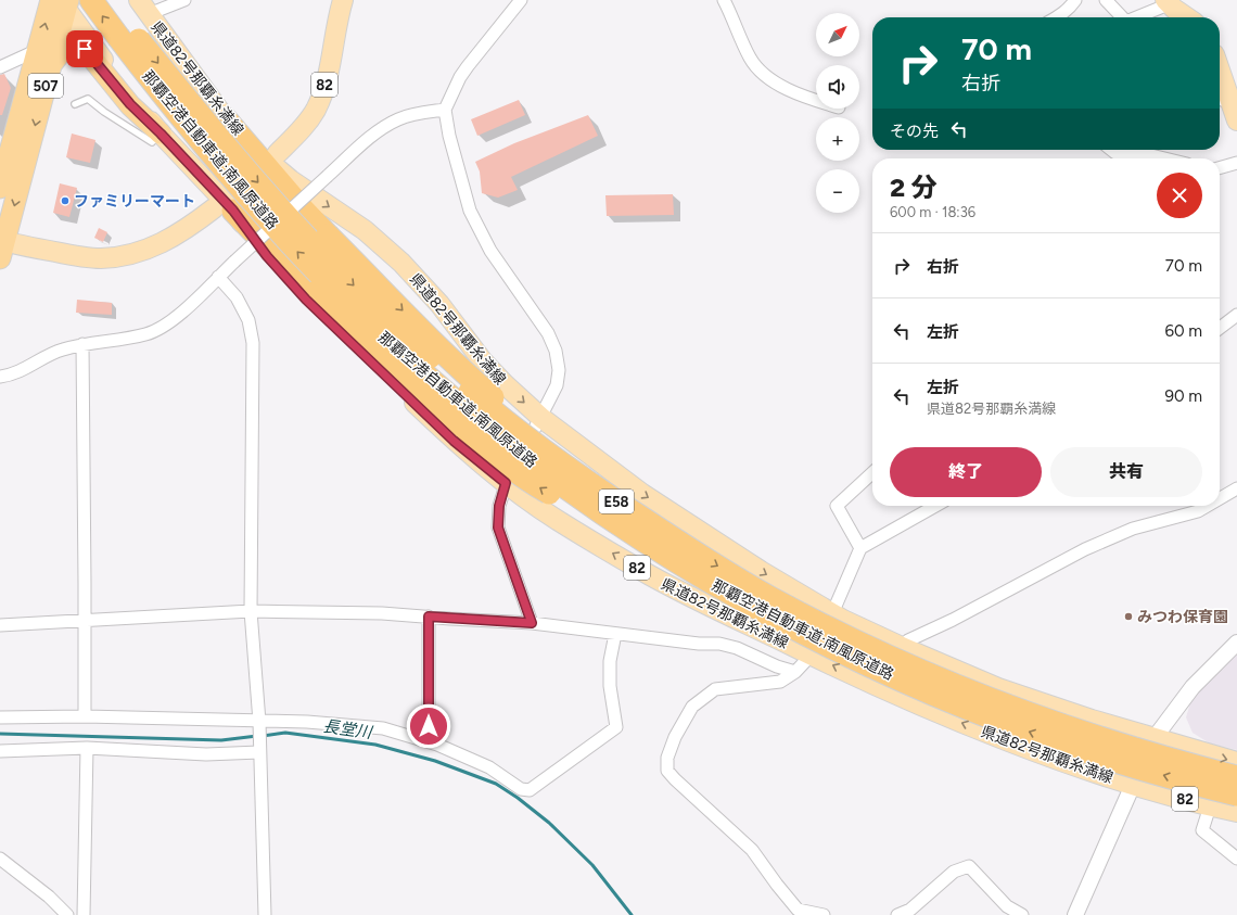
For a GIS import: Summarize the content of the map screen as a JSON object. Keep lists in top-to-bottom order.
{
  "streets": {
    "highway": ["507", "那覇空港自動車道;南風原道路", "E58"],
    "main road": ["県道82号那覇糸満線", "82"]
  },
  "crossings": [
    ["県道82号那覇糸満線", "507"]
  ],
  "water": ["長堂川"],
  "places": ["ファミリーマート", "みつわ保育園"],
  "north": "top right",
  "page": {
    "map_buttons": ["+", "−"],
    "turn": ["70 m", "右折"],
    "then": "その先",
    "heading": ["2 分", "600 m · 18:36"],
    "list": [
      {
        "name": "右折",
        "value": "70 m"
      },
      {
        "name": "左折",
        "value": "60 m"
      },
      {
        "name": "左折",
        "note": "県道82号那覇糸満線",
        "value": "90 m"
      }
    ],
    "buttons": ["終了", "共有"]
  }
}
